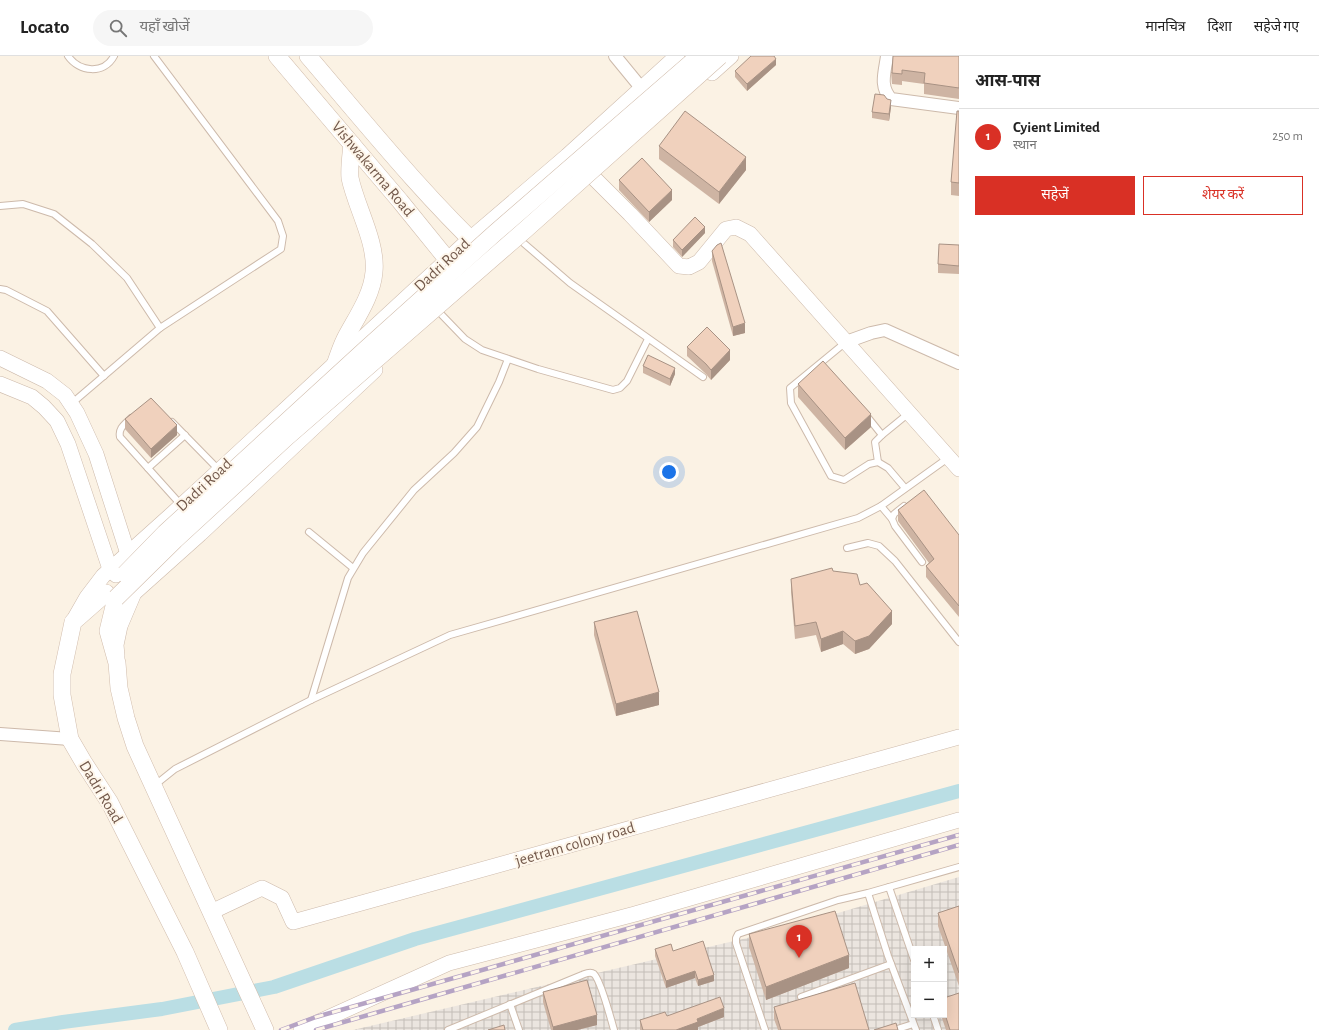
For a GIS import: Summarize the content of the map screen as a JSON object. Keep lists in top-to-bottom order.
{
  "streets": {
    "main road": ["Vishwakarma Road", "Dadri Road"],
    "street": ["jeetram colony road"]
  },
  "crossings": [
    ["Vishwakarma Road", "Dadri Road"],
    ["Dadri Road", "jeetram colony road"]
  ],
  "page": {
    "header": "Locato",
    "search": "यहाँ खोजें",
    "nav": ["मानचित्र", "दिशा", "सहेजे गए"],
    "heading": "आस-पास",
    "list": [
      {
        "mark": "1",
        "name": "Cyient Limited",
        "note": "स्थान",
        "value": "250 m"
      }
    ],
    "buttons": ["सहेजें", "शेयर करें"],
    "pins": "1",
    "map_buttons": ["+", "−"]
  }
}
